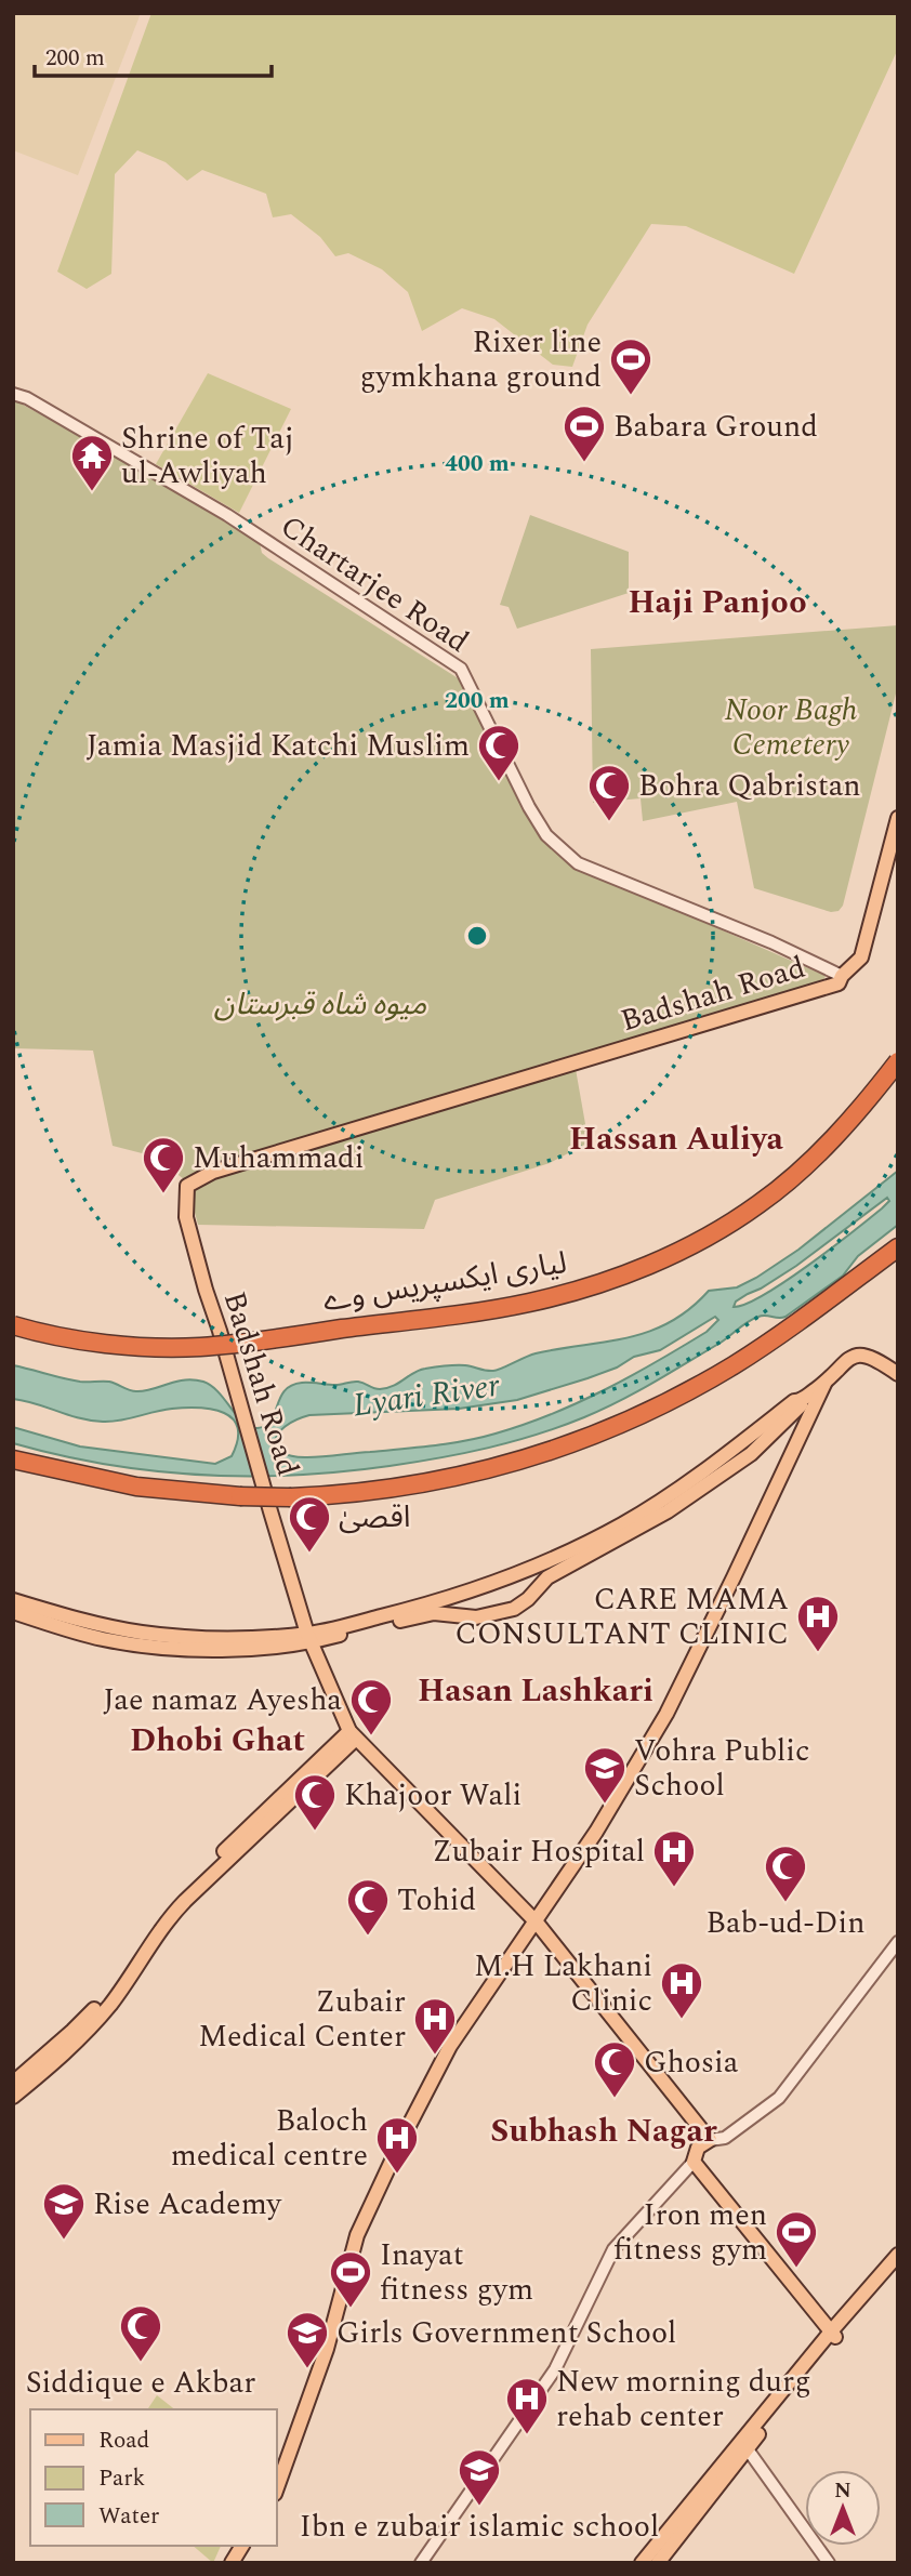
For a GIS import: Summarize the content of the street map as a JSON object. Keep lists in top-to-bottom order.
{
  "streets": {
    "highway": ["لیاری ایکسپریس وے"],
    "main road": ["Badshah Road"],
    "street": ["Chartarjee Road"]
  },
  "crossings": [
    ["Chartarjee Road", "Badshah Road"]
  ],
  "districts": [
    "Haji Panjoo",
    "Hassan Auliya",
    "Hasan Lashkari",
    "Dhobi Ghat",
    "Subhash Nagar"
  ],
  "water": ["Lyari River"],
  "parks": ["Noor Bagh Cemetery", "میوہ شاہ قبرستان"],
  "places": {
    "sports": [
      "Rixer line gymkhana ground",
      "Babara Ground",
      "Iron men fitness gym",
      "Inayat fitness gym"
    ],
    "temple": ["Shrine of Taj ul-Awliyah"],
    "mosque": [
      "Jamia Masjid Katchi Muslim",
      "Bohra Qabristan",
      "Muhammadi",
      "اقصیٰ",
      "Jae namaz Ayesha",
      "Khajoor Wali",
      "Bab-ud-Din",
      "Tohid",
      "Ghosia",
      "Siddique e Akbar"
    ],
    "hospital": [
      "CARE MAMA CONSULTANT CLINIC",
      "Zubair Hospital",
      "M.H Lakhani Clinic",
      "Zubair Medical Center",
      "Baloch medical centre",
      "New morning durg rehab center"
    ],
    "school or university": [
      "Vohra Public School",
      "Rise Academy",
      "Girls Government School",
      "Ibn e zubair islamic school"
    ]
  },
  "legend": ["Road", "Park", "Water"],
  "scale_bar": "200 m",
  "north": "top",
  "rings": ["400 m", "200 m"]
}
